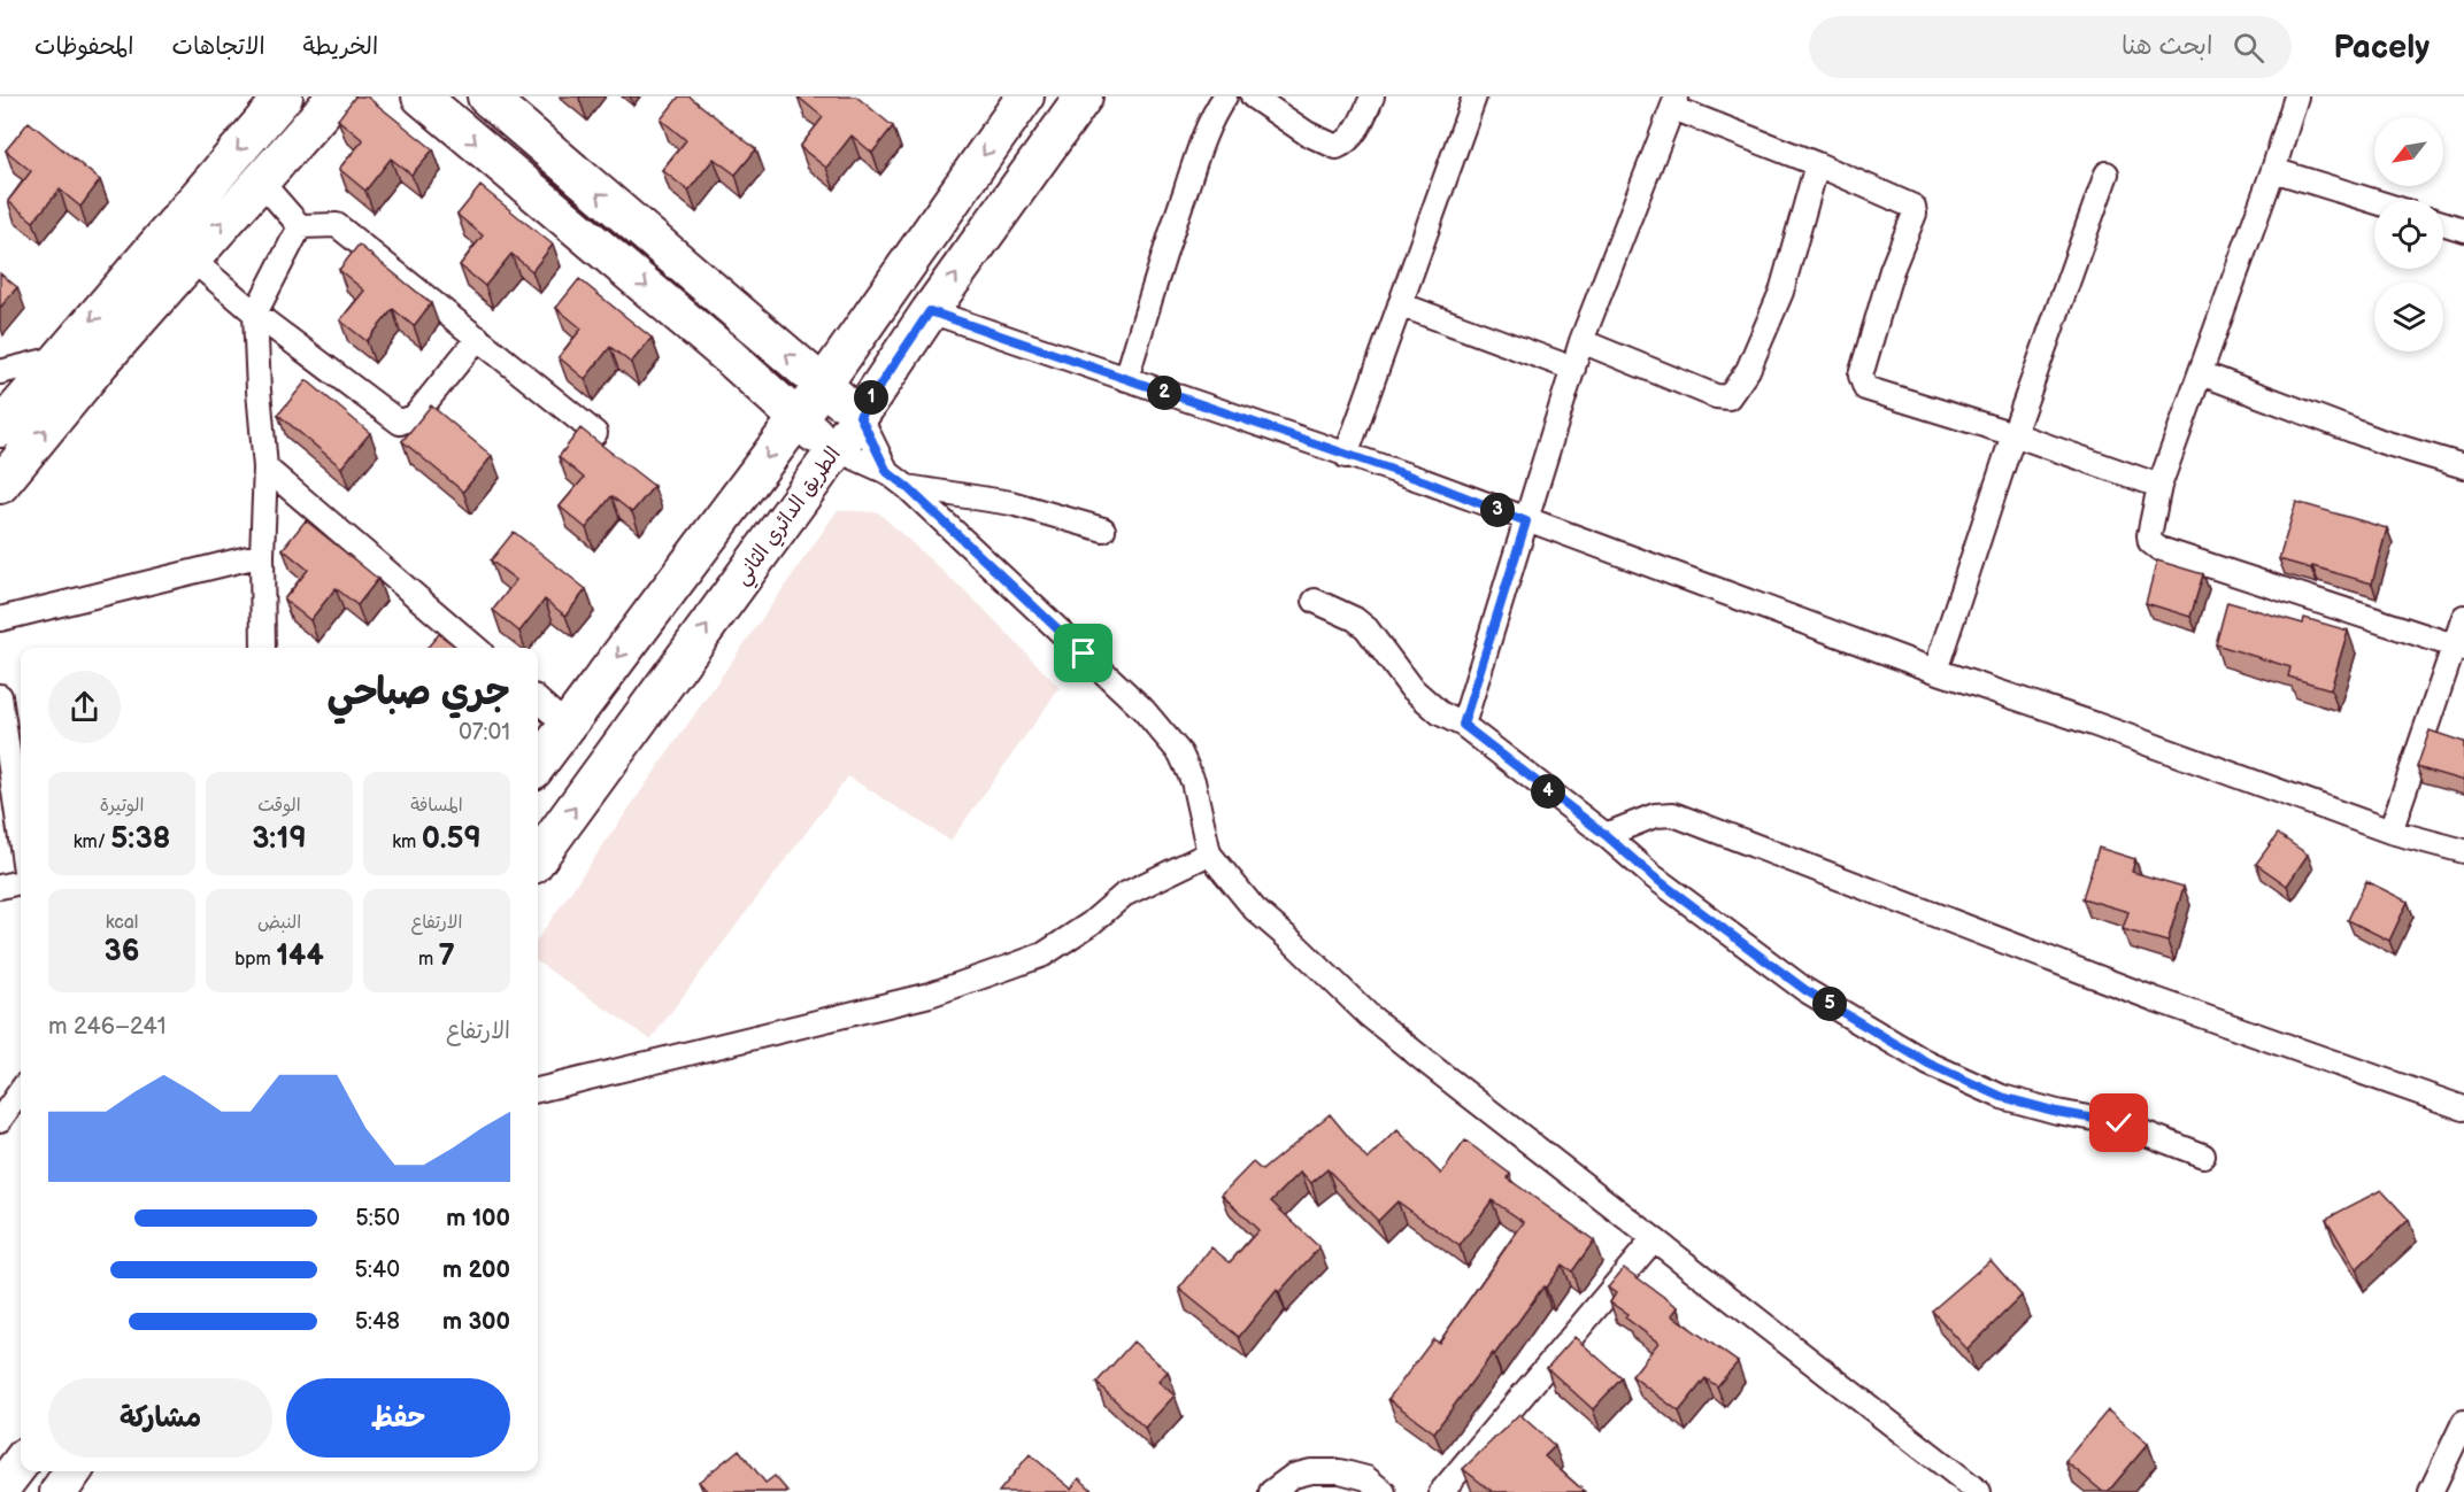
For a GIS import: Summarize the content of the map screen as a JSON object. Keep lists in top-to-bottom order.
{
  "streets": {
    "main road": ["الطريق الدائري الثاني"]
  },
  "north": "bottom left",
  "page": {
    "header": "Pacely",
    "search": "ابحث هنا",
    "nav": ["الخريطة", "الاتجاهات", "المحفوظات"],
    "pins": [
      "2",
      "1",
      "3",
      "4",
      "5"
    ],
    "heading": ["جري صباحي", "07:01"],
    "stats": [
      ["المسافة", "0.59 km"],
      ["الوقت", "3:19"],
      ["الوتيرة", "5:38 /km"],
      ["الارتفاع", "7 m"],
      ["النبض", "144 bpm"],
      ["kcal", "36"]
    ],
    "chart": ["الارتفاع", "241–246 m"],
    "list": [
      {
        "name": "100 m",
        "note": "5:50"
      },
      {
        "name": "200 m",
        "note": "5:40"
      },
      {
        "name": "300 m",
        "note": "5:48"
      }
    ],
    "buttons": ["حفظ", "مشاركة"]
  }
}
